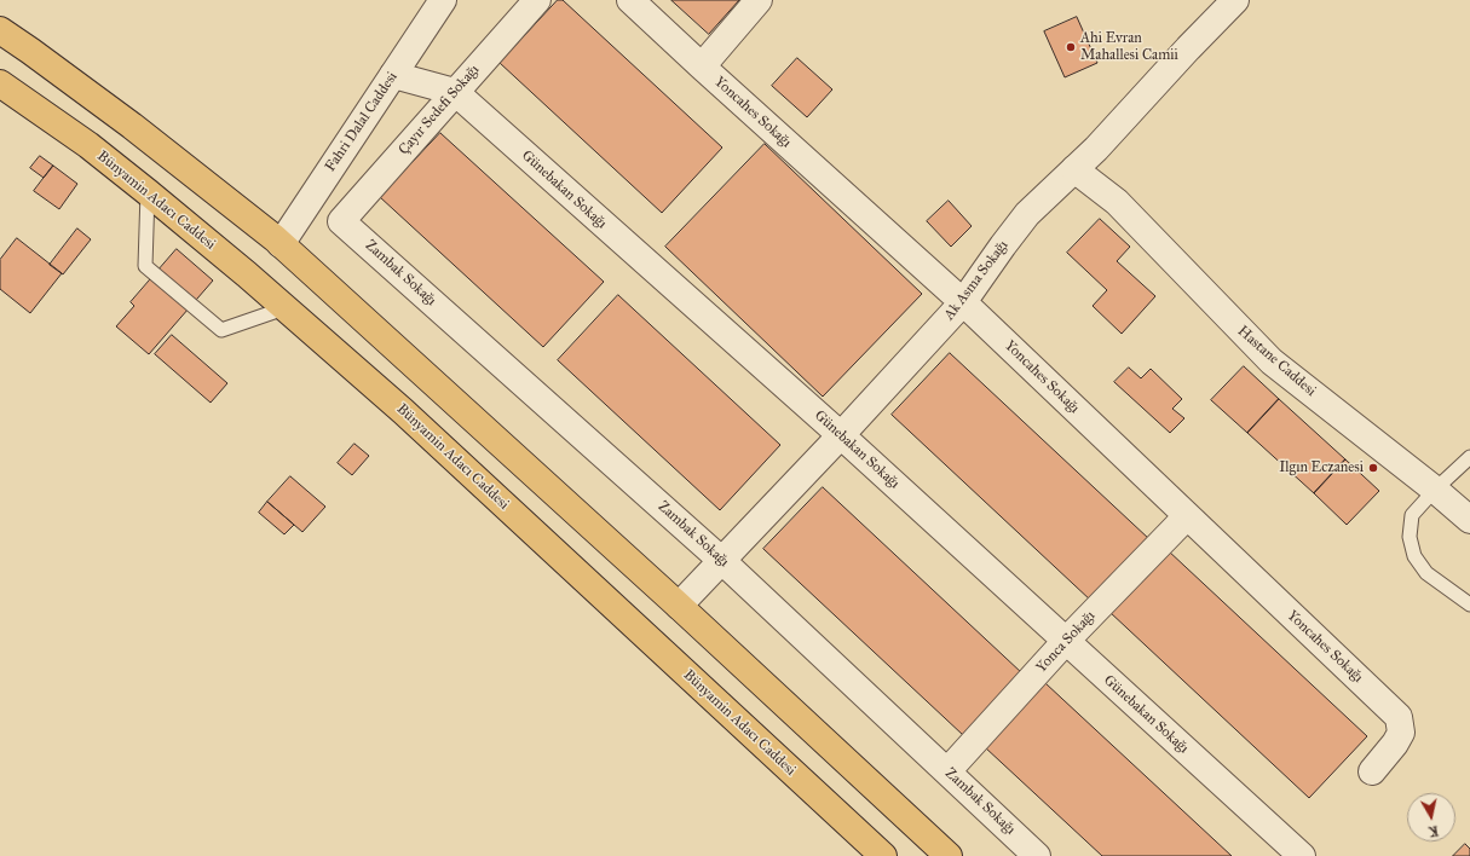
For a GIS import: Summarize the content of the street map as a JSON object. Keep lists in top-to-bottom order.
{
  "streets": {
    "main road": ["Bünyamin Adacı Caddesi"],
    "street": [
      "Çayır Sedefi Sokağı",
      "Yoncahes Sokağı",
      "Fahri Dalal Caddesi",
      "Günebakan Sokağı",
      "Zambak Sokağı",
      "Ak Asma Sokağı",
      "Hastane Caddesi",
      "Yonca Sokağı"
    ]
  },
  "crossings": [
    ["Çayır Sedefi Sokağı", "Günebakan Sokağı"],
    ["Çayır Sedefi Sokağı", "Zambak Sokağı"],
    ["Yoncahes Sokağı", "Ak Asma Sokağı"],
    ["Yoncahes Sokağı", "Yonca Sokağı"],
    ["Fahri Dalal Caddesi", "Günebakan Sokağı"],
    ["Günebakan Sokağı", "Ak Asma Sokağı"],
    ["Günebakan Sokağı", "Yonca Sokağı"],
    ["Zambak Sokağı", "Ak Asma Sokağı"],
    ["Zambak Sokağı", "Yonca Sokağı"],
    ["Ak Asma Sokağı", "Hastane Caddesi"]
  ],
  "places": ["Ahi Evran Mahallesi Camii", "Ilgın Eczanesi"],
  "north": "bottom"
}
